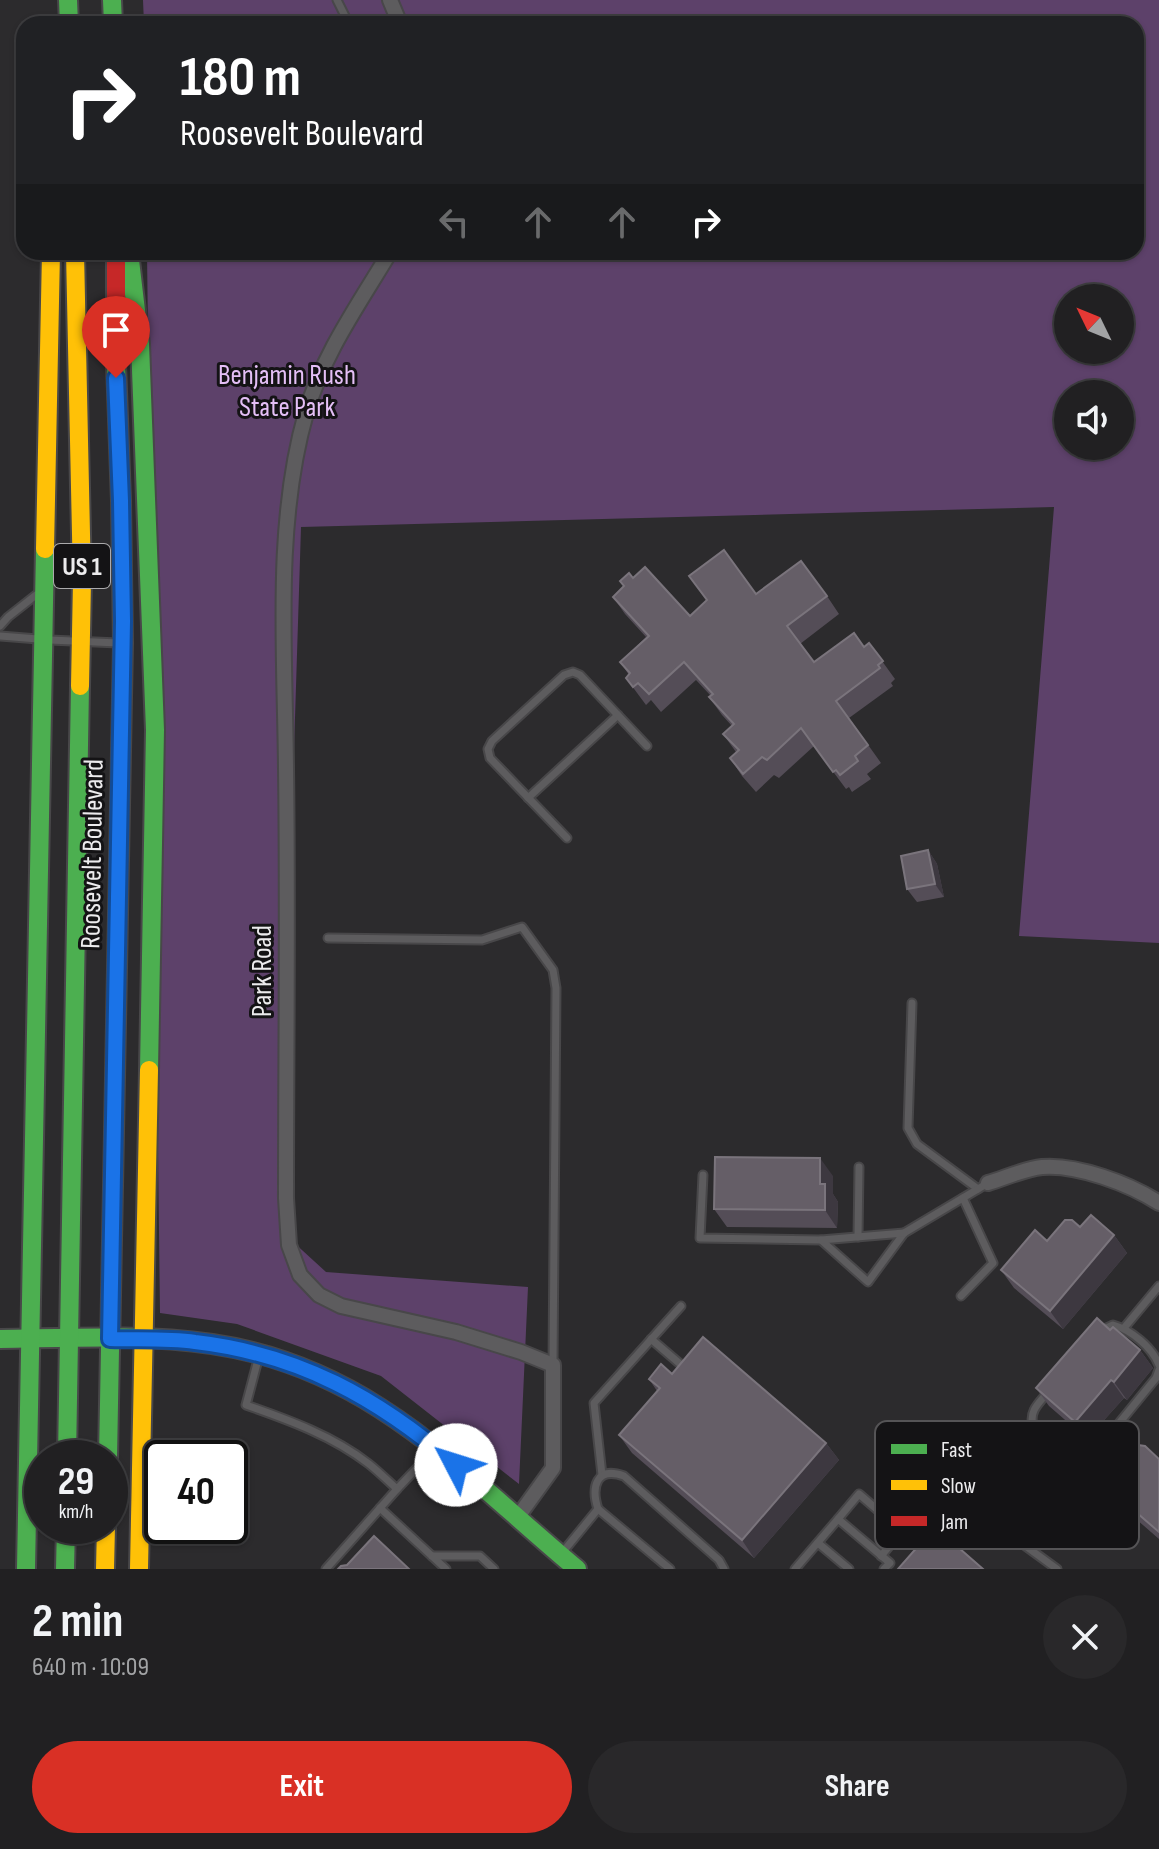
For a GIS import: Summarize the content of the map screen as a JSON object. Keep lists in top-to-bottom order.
{
  "streets": {
    "main road": ["US 1", "Roosevelt Boulevard"],
    "street": ["Park Road"]
  },
  "parks": ["Benjamin Rush State Park"],
  "legend": ["Fast", "Slow", "Jam"],
  "north": "top left",
  "page": {
    "turn": ["180 m", "Roosevelt Boulevard"],
    "speed": "29 km/h",
    "limit": "40",
    "heading": ["2 min", "640 m · 10:09"],
    "buttons": ["Exit", "Share"]
  }
}
